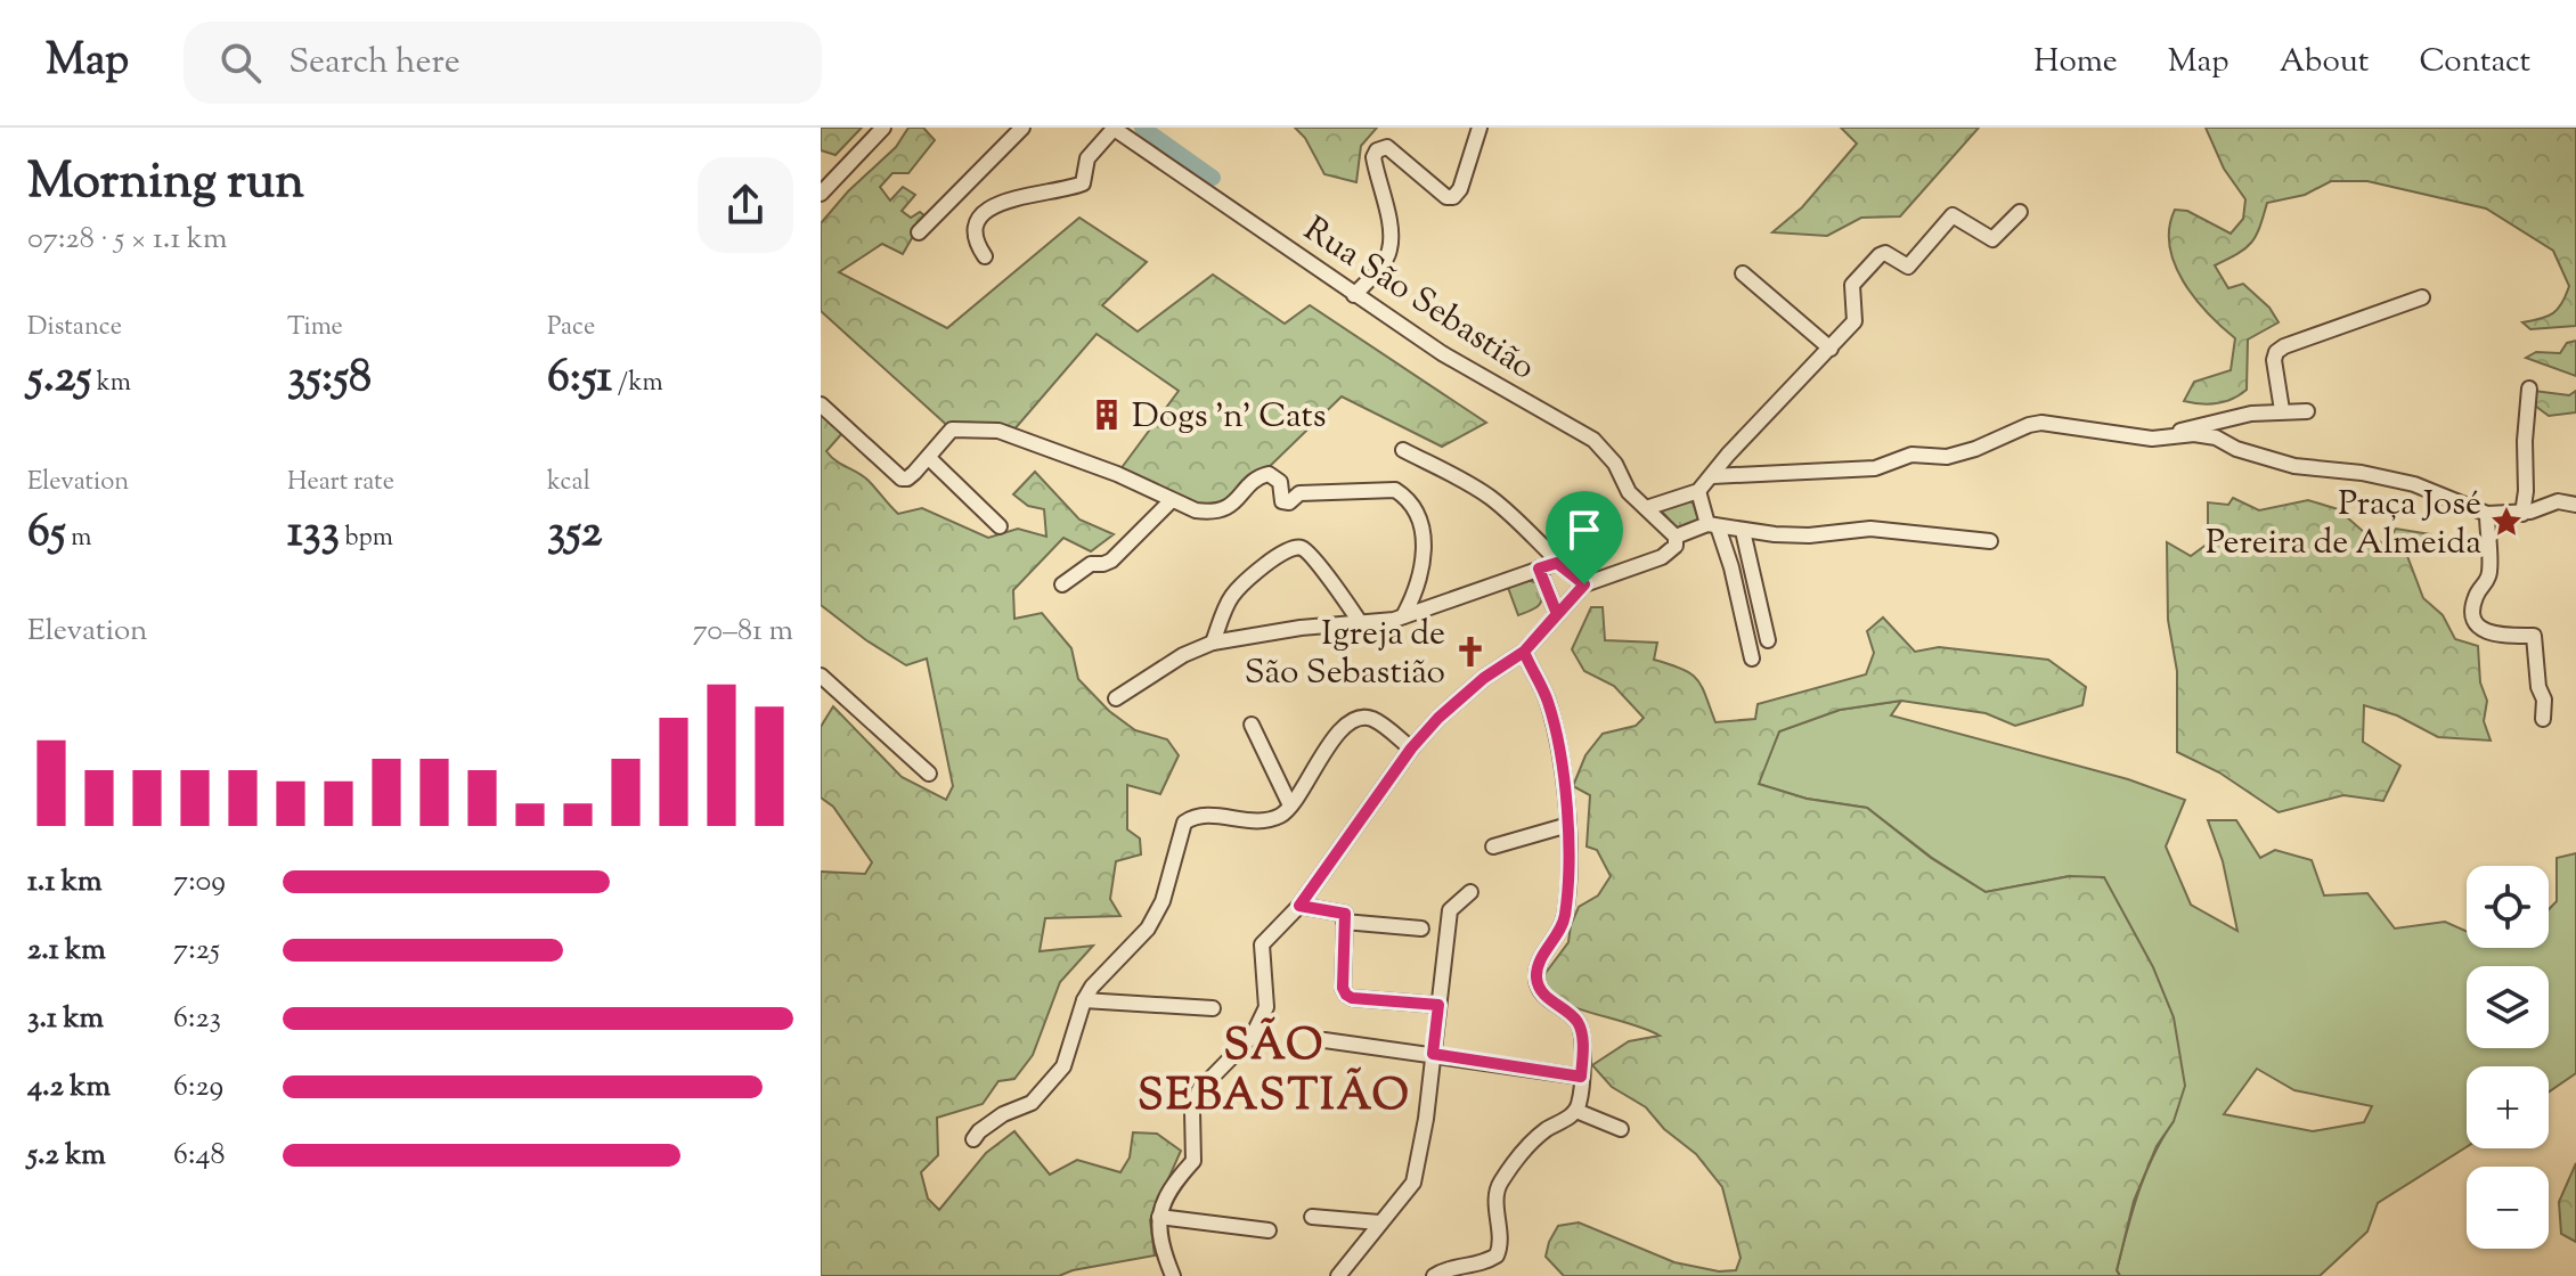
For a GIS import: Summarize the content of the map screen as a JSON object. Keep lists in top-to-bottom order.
{
  "streets": {
    "street": ["Rua São Sebastião"]
  },
  "districts": ["SÃO SEBASTIÃO"],
  "places": {
    "building": ["Dogs 'n' Cats"],
    "place": ["Praça José Pereira de Almeida"],
    "church": ["Igreja de São Sebastião"]
  },
  "page": {
    "header": "Map",
    "search": "Search here",
    "nav": [
      "Home",
      "Map",
      "About",
      "Contact"
    ],
    "heading": ["Morning run", "07:28 · 5 × 1.1 km"],
    "stats": [
      ["Distance", "5.25 km"],
      ["Time", "35:58"],
      ["Pace", "6:51 /km"],
      ["Elevation", "65 m"],
      ["Heart rate", "133 bpm"],
      ["kcal", "352"]
    ],
    "chart": ["Elevation", "70–81 m"],
    "list": [
      {
        "name": "1.1 km",
        "note": "7:09"
      },
      {
        "name": "2.1 km",
        "note": "7:25"
      },
      {
        "name": "3.1 km",
        "note": "6:23"
      },
      {
        "name": "4.2 km",
        "note": "6:29"
      },
      {
        "name": "5.2 km",
        "note": "6:48"
      }
    ],
    "map_buttons": ["+", "−"]
  }
}
